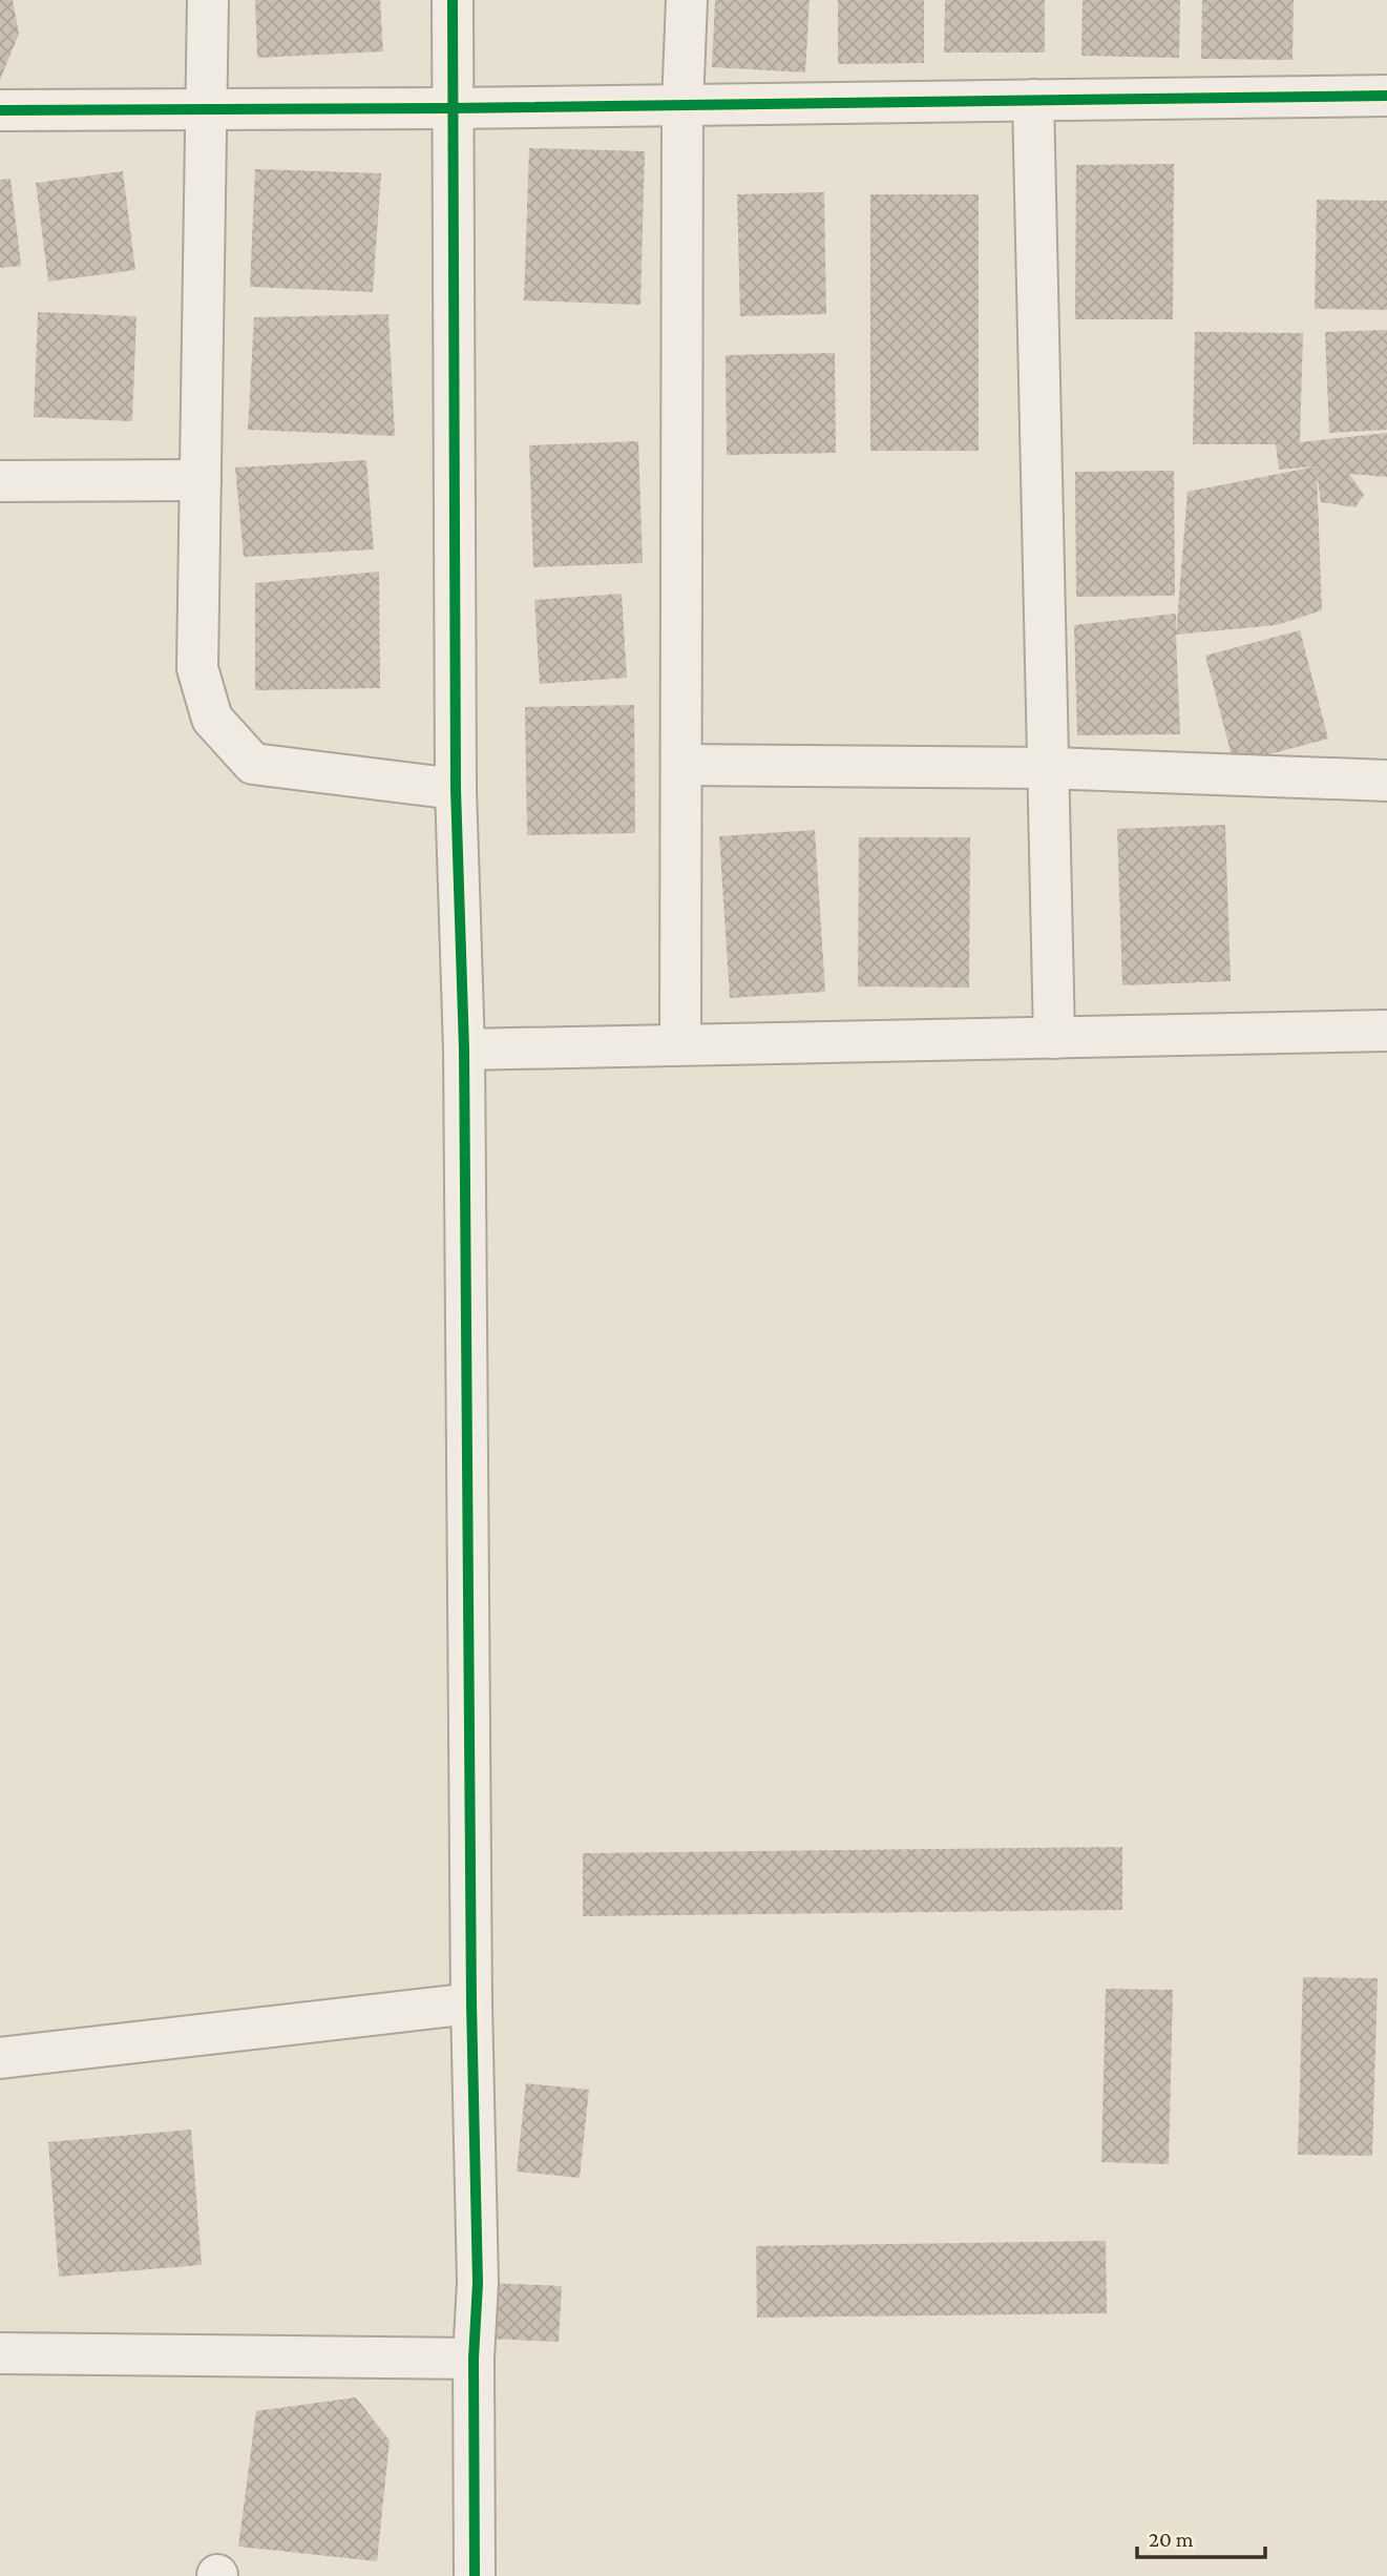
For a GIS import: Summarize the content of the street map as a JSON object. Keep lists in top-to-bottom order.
{
  "scale_bar": "20 m"
}
